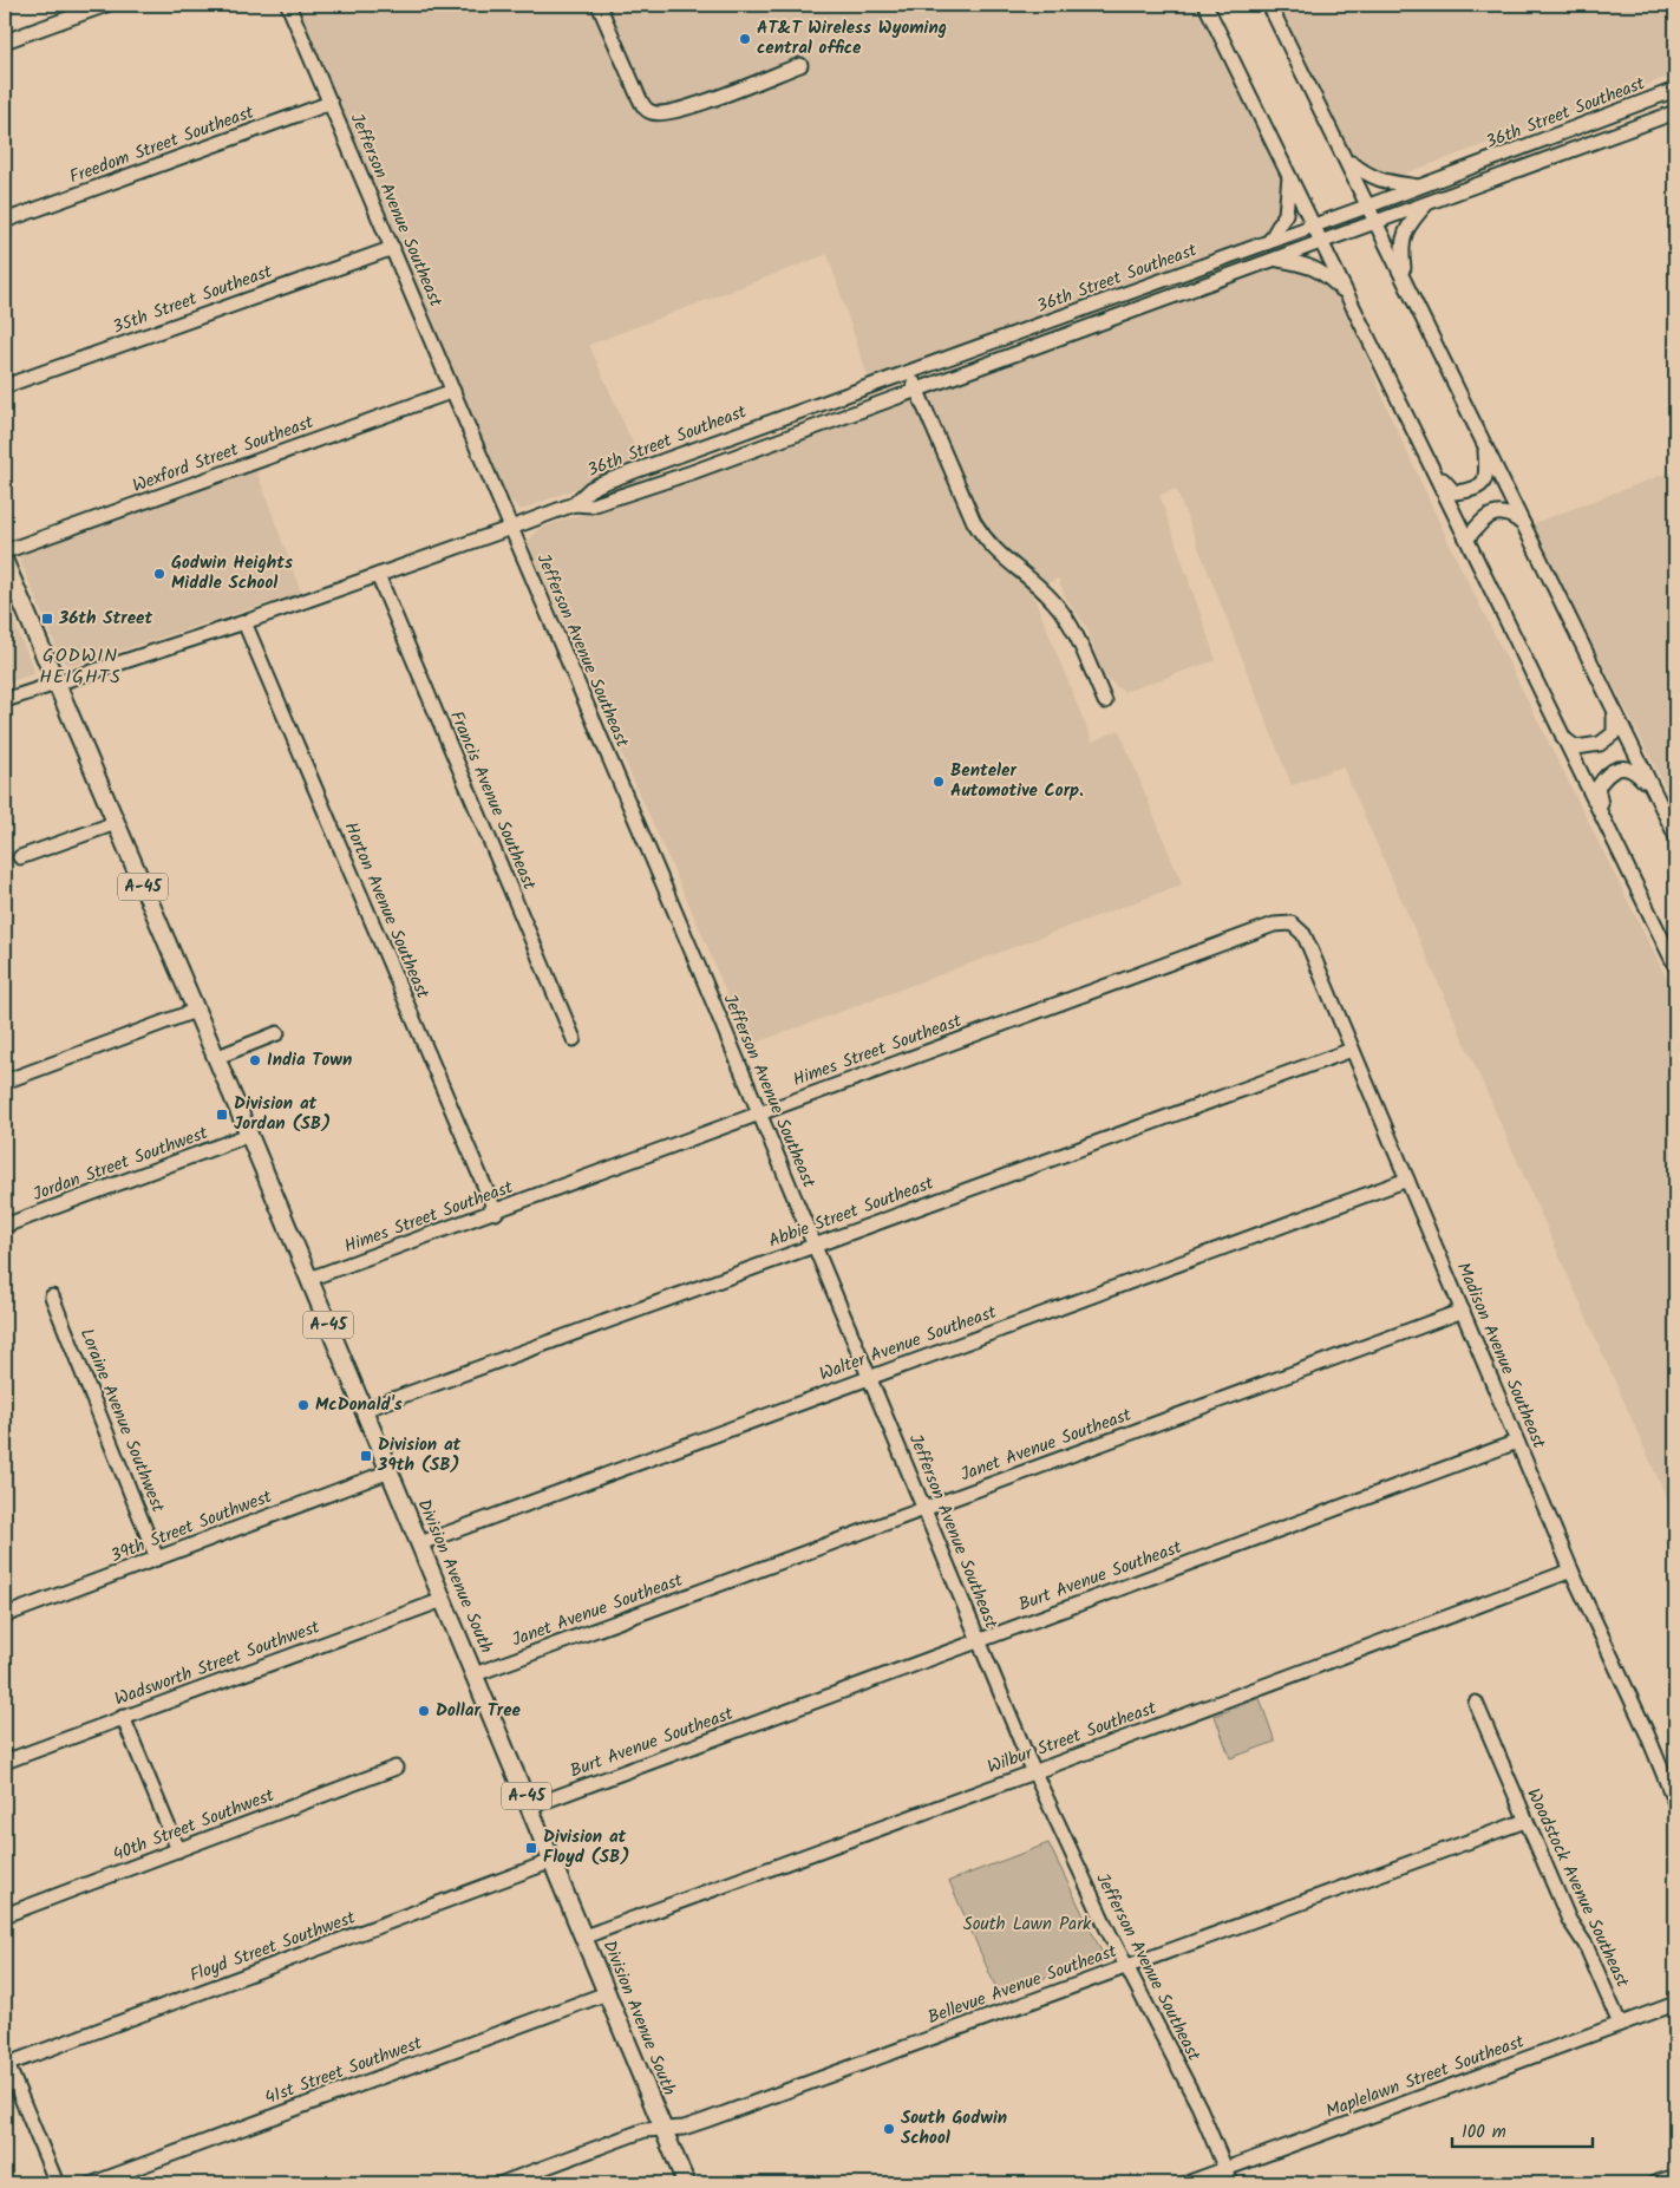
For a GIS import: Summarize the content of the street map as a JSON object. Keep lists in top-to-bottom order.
{
  "streets": {
    "main road": ["A-45", "Division Avenue South"],
    "street": [
      "36th Street Southeast",
      "Freedom Street Southeast",
      "Jefferson Avenue Southeast",
      "35th Street Southeast",
      "Wexford Street Southeast",
      "Francis Avenue Southeast",
      "Horton Avenue Southeast",
      "Himes Street Southeast",
      "Jordan Street Southwest",
      "Abbie Street Southeast",
      "Walter Avenue Southeast",
      "Madison Avenue Southeast",
      "Loraine Avenue Southwest",
      "Janet Avenue Southeast",
      "39th Street Southwest",
      "Burt Avenue Southeast",
      "Wadsworth Street Southwest",
      "Wilbur Street Southeast",
      "40th Street Southwest",
      "Woodstock Avenue Southeast",
      "Floyd Street Southwest",
      "Bellevue Avenue Southeast",
      "41st Street Southwest",
      "Maplelawn Street Southeast"
    ]
  },
  "crossings": [
    ["36th Street Southeast", "Jefferson Avenue Southeast"],
    ["36th Street Southeast", "Francis Avenue Southeast"],
    ["36th Street Southeast", "Horton Avenue Southeast"],
    ["36th Street Southeast", "Division Avenue South"],
    ["Freedom Street Southeast", "Jefferson Avenue Southeast"],
    ["Jefferson Avenue Southeast", "35th Street Southeast"],
    ["Jefferson Avenue Southeast", "Wexford Street Southeast"],
    ["Jefferson Avenue Southeast", "Himes Street Southeast"],
    ["Jefferson Avenue Southeast", "Abbie Street Southeast"],
    ["Jefferson Avenue Southeast", "Walter Avenue Southeast"],
    ["Jefferson Avenue Southeast", "Janet Avenue Southeast"],
    ["Jefferson Avenue Southeast", "Burt Avenue Southeast"],
    ["Jefferson Avenue Southeast", "Wilbur Street Southeast"],
    ["Jefferson Avenue Southeast", "Bellevue Avenue Southeast"],
    ["Jefferson Avenue Southeast", "Maplelawn Street Southeast"],
    ["Horton Avenue Southeast", "Himes Street Southeast"],
    ["Himes Street Southeast", "Madison Avenue Southeast"],
    ["Himes Street Southeast", "Division Avenue South"],
    ["Jordan Street Southwest", "Division Avenue South"],
    ["Abbie Street Southeast", "Madison Avenue Southeast"],
    ["Abbie Street Southeast", "Division Avenue South"],
    ["Walter Avenue Southeast", "Madison Avenue Southeast"],
    ["Walter Avenue Southeast", "Division Avenue South"],
    ["Madison Avenue Southeast", "Janet Avenue Southeast"],
    ["Madison Avenue Southeast", "Burt Avenue Southeast"],
    ["Madison Avenue Southeast", "Wilbur Street Southeast"],
    ["Loraine Avenue Southwest", "39th Street Southwest"],
    ["Janet Avenue Southeast", "Division Avenue South"],
    ["39th Street Southwest", "Division Avenue South"],
    ["Division Avenue South", "Burt Avenue Southeast"],
    ["Division Avenue South", "Wadsworth Street Southwest"],
    ["Division Avenue South", "Wilbur Street Southeast"],
    ["Division Avenue South", "Floyd Street Southwest"],
    ["Division Avenue South", "Bellevue Avenue Southeast"],
    ["Division Avenue South", "41st Street Southwest"],
    ["Woodstock Avenue Southeast", "Bellevue Avenue Southeast"],
    ["Woodstock Avenue Southeast", "Maplelawn Street Southeast"]
  ],
  "districts": ["GODWIN HEIGHTS"],
  "parks": ["South Lawn Park"],
  "places": {
    "other": [
      "AT&T Wireless Wyoming central office",
      "Godwin Heights Middle School",
      "Benteler Automotive Corp.",
      "India Town",
      "McDonald's",
      "Dollar Tree",
      "South Godwin School"
    ],
    "transit": [
      "36th Street",
      "Division at Jordan (SB)",
      "Division at 39th (SB)",
      "Division at Floyd (SB)"
    ]
  },
  "scale_bar": "100 m"
}
